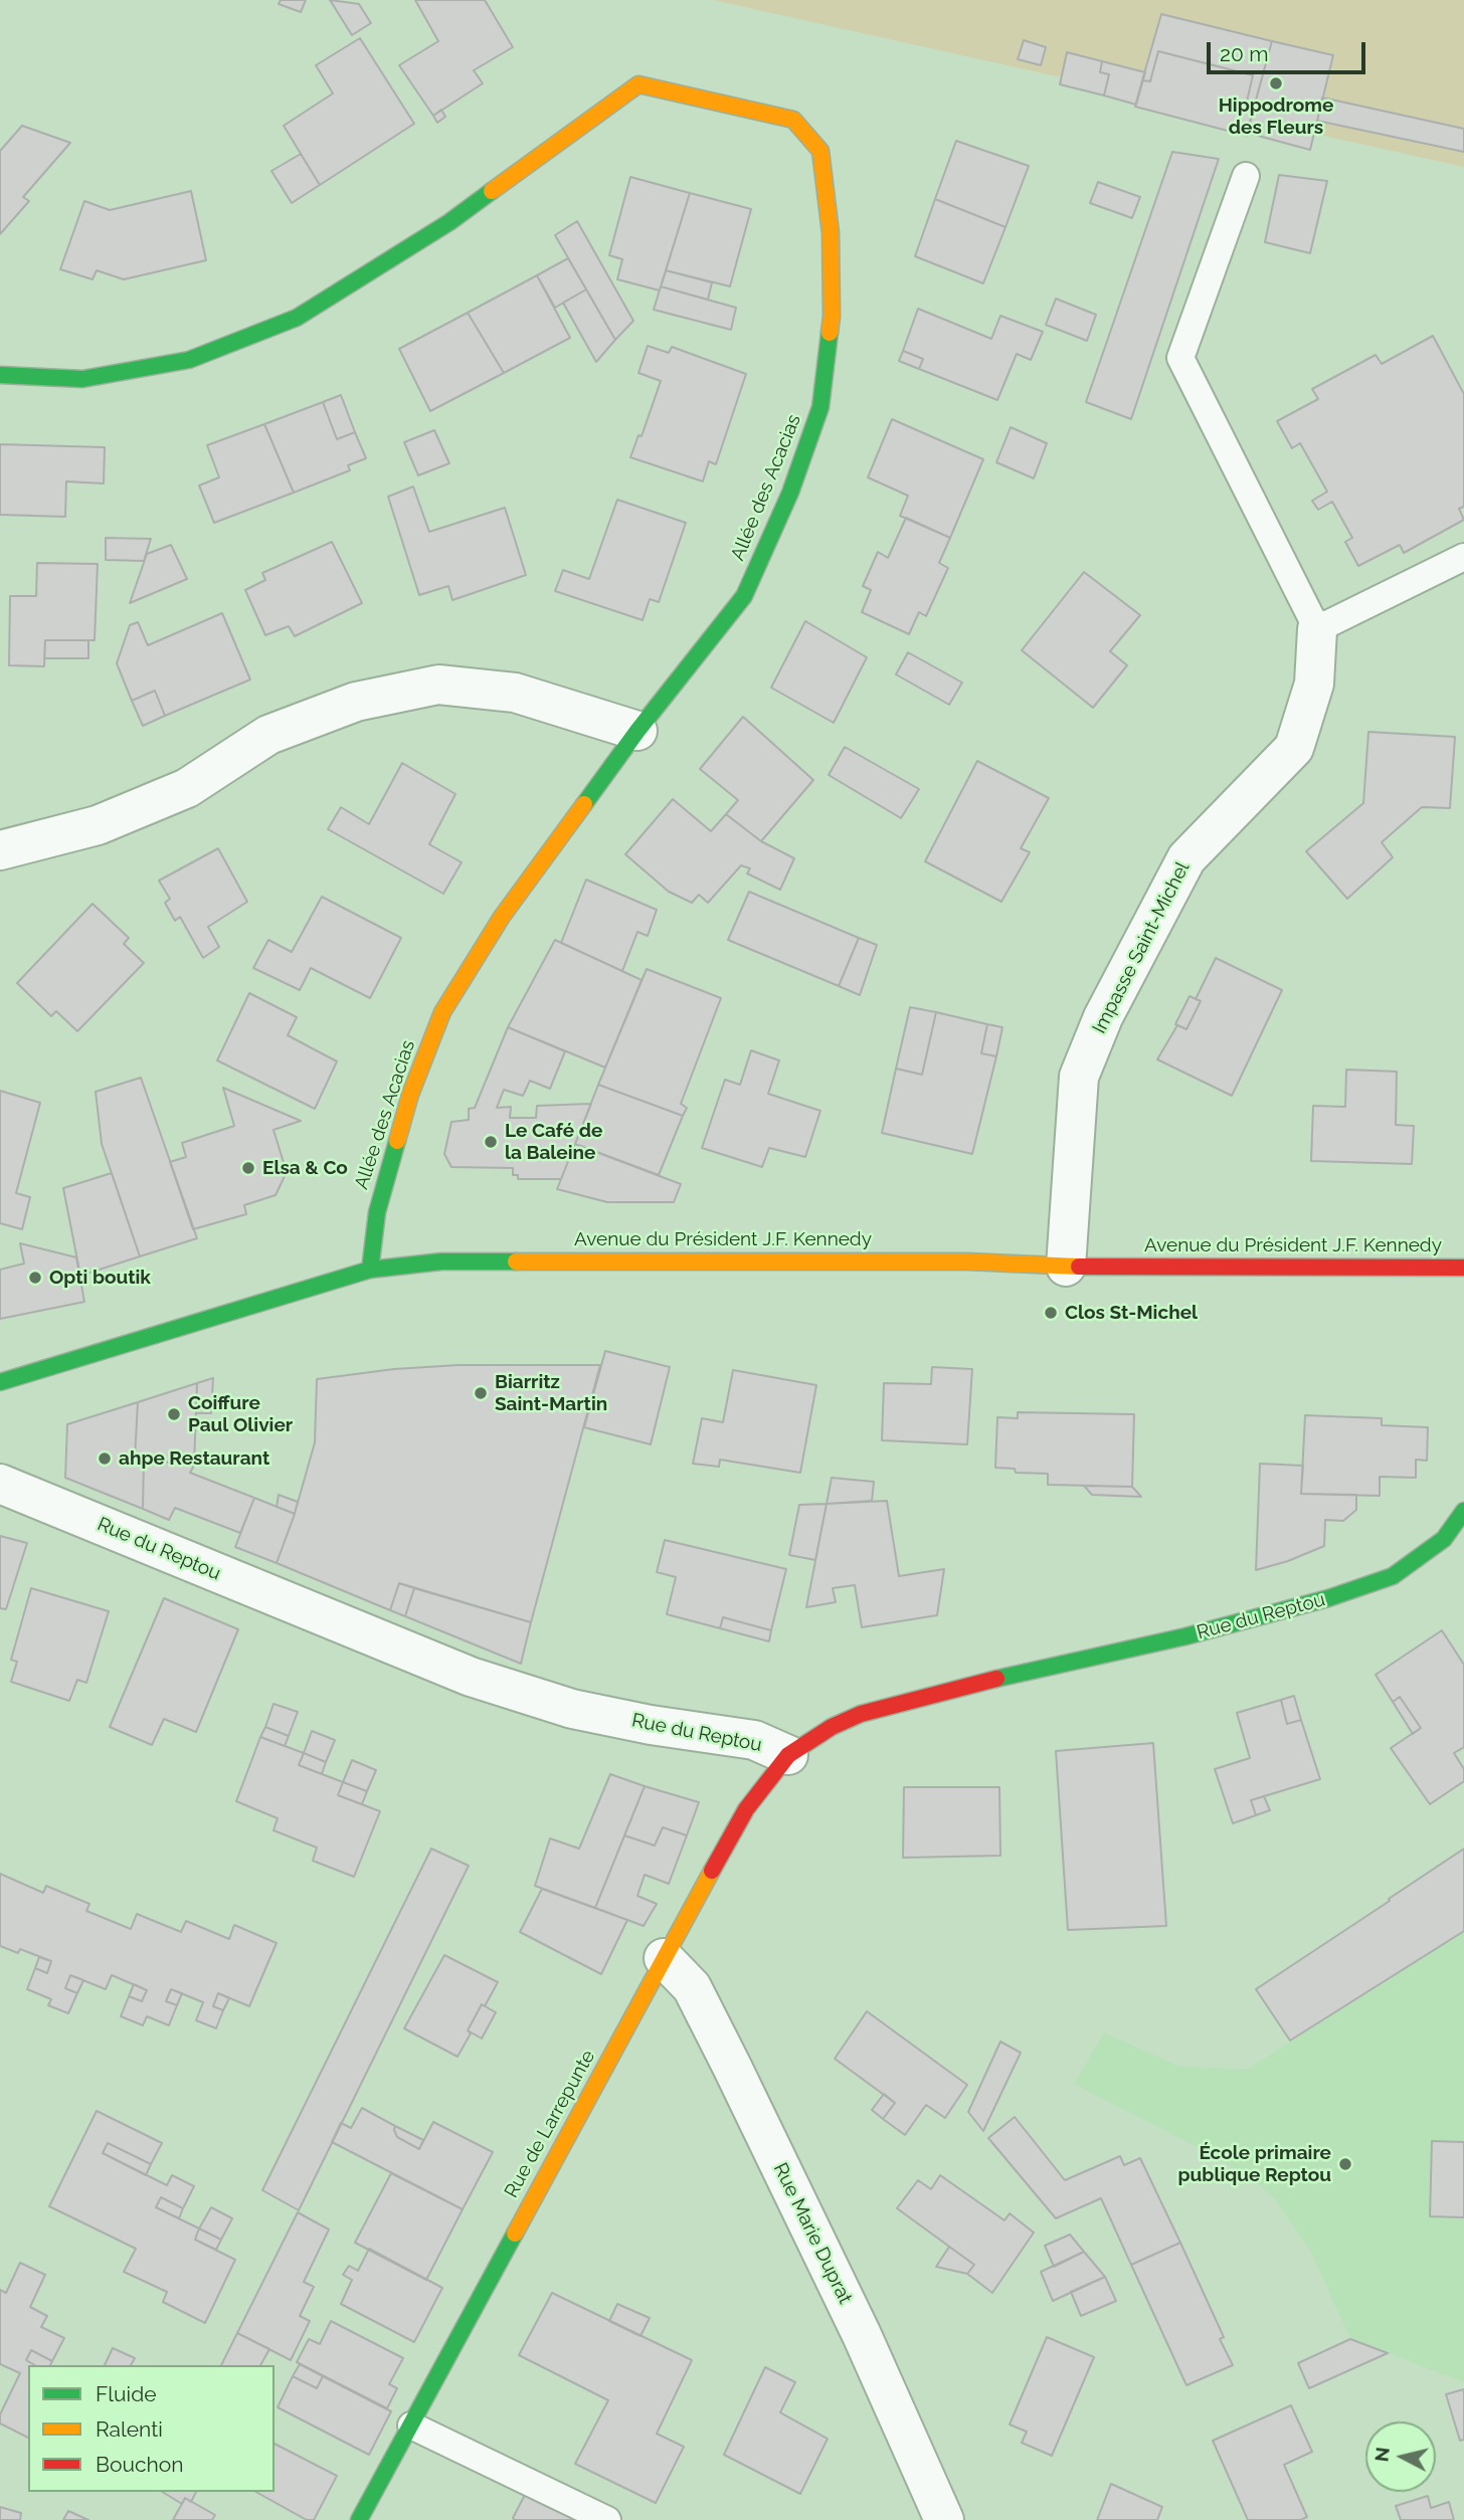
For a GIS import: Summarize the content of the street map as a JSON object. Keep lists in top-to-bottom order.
{
  "streets": {
    "street": [
      "Allée des Acacias",
      "Impasse Saint-Michel",
      "Avenue du Président J.F. Kennedy",
      "Rue du Reptou",
      "Rue de Larrepunte",
      "Rue Marie Duprat"
    ]
  },
  "crossings": [
    ["Allée des Acacias", "Avenue du Président J.F. Kennedy"],
    ["Impasse Saint-Michel", "Avenue du Président J.F. Kennedy"],
    ["Rue du Reptou", "Rue de Larrepunte"],
    ["Rue de Larrepunte", "Rue Marie Duprat"]
  ],
  "places": [
    "Hippodrome des Fleurs",
    "Le Café de la Baleine",
    "Elsa & Co",
    "Opti boutik",
    "Clos St-Michel",
    "Biarritz Saint-Martin",
    "Coiffure Paul Olivier",
    "ahpe Restaurant",
    "École primaire publique Reptou"
  ],
  "legend": ["Fluide", "Ralenti", "Bouchon"],
  "scale_bar": "20 m",
  "north": "left"
}
